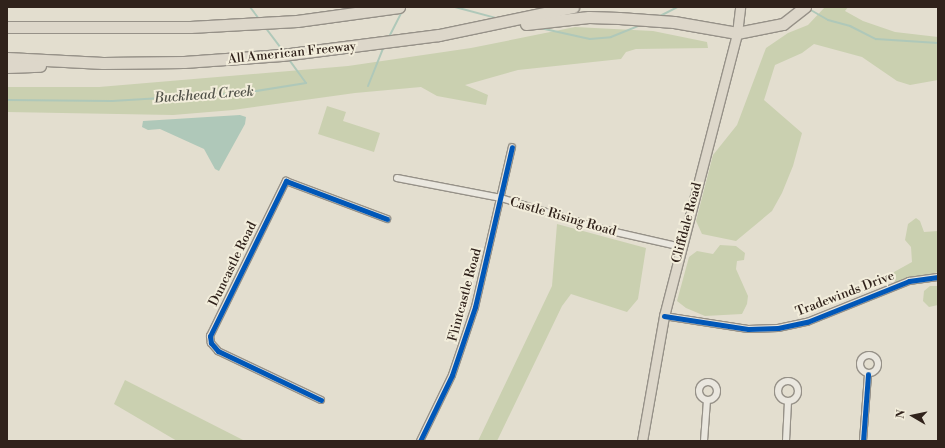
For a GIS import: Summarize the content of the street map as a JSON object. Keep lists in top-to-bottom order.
{
  "streets": {
    "highway": ["All American Freeway"],
    "main road": ["Cliffdale Road"],
    "street": [
      "Castle Rising Road",
      "Duncastle Road",
      "Tradewinds Drive",
      "Flintcastle Road"
    ]
  },
  "crossings": [
    ["Castle Rising Road", "Cliffdale Road"],
    ["Castle Rising Road", "Flintcastle Road"],
    ["Cliffdale Road", "Tradewinds Drive"]
  ],
  "water": ["Buckhead Creek"],
  "north": "left"
}
